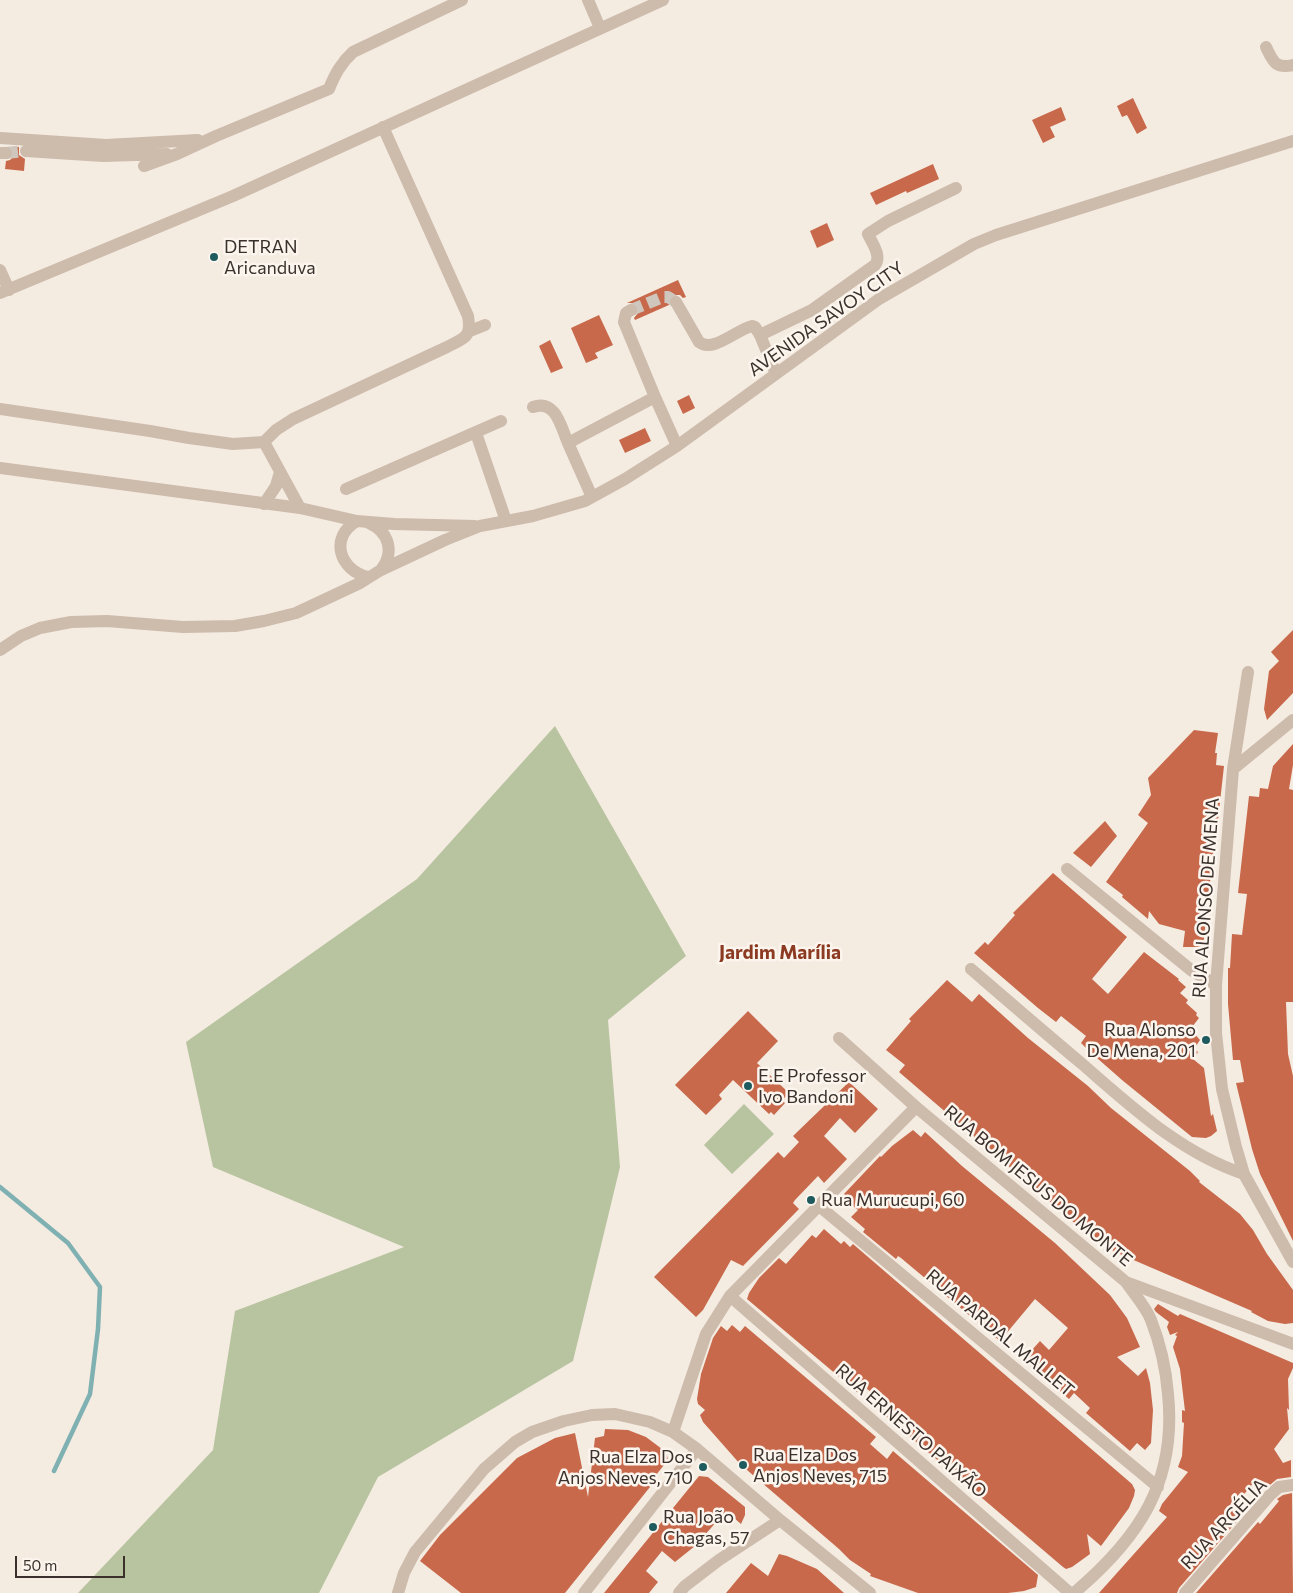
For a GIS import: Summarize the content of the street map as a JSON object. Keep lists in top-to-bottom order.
{
  "streets": {
    "street": [
      "AVENIDA SAVOY CITY",
      "RUA ALONSO DE MENA",
      "RUA BOM JESUS DO MONTE",
      "RUA PARDAL MALLET",
      "RUA ERNESTO PAIXÃO",
      "RUA ARGÉLIA"
    ]
  },
  "districts": ["Jardim Marília"],
  "places": [
    "DETRAN Aricanduva",
    "Rua Alonso De Mena, 201",
    "E.E Professor Ivo Bandoni",
    "Rua Murucupi, 60",
    "Rua Elza Dos Anjos Neves, 715",
    "Rua Elza Dos Anjos Neves, 710",
    "Rua João Chagas, 57"
  ],
  "scale_bar": "50 m"
}
